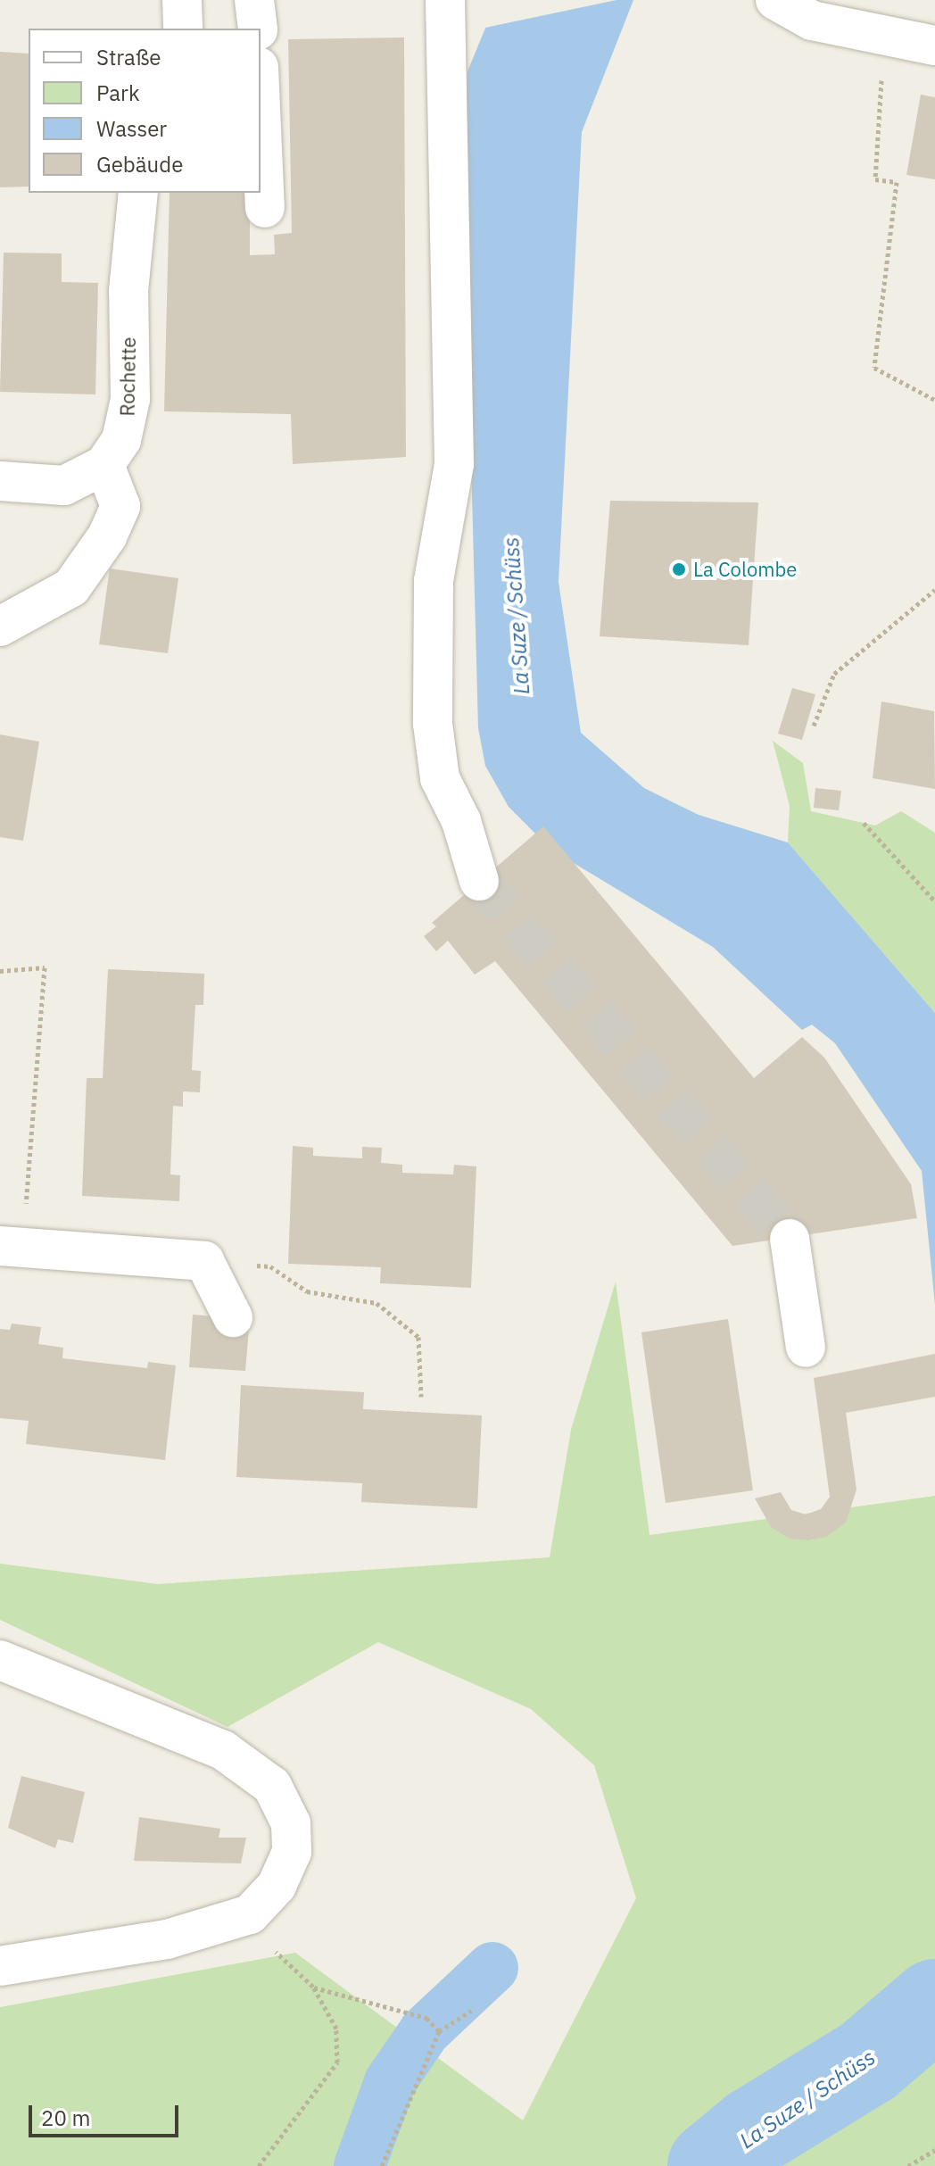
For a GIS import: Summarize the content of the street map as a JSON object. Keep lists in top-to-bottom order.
{
  "streets": {
    "street": ["Rochette"]
  },
  "water": ["La Suze / Schüss"],
  "places": ["La Colombe"],
  "legend": [
    "Straße",
    "Park",
    "Wasser",
    "Gebäude"
  ],
  "scale_bar": "20 m"
}
